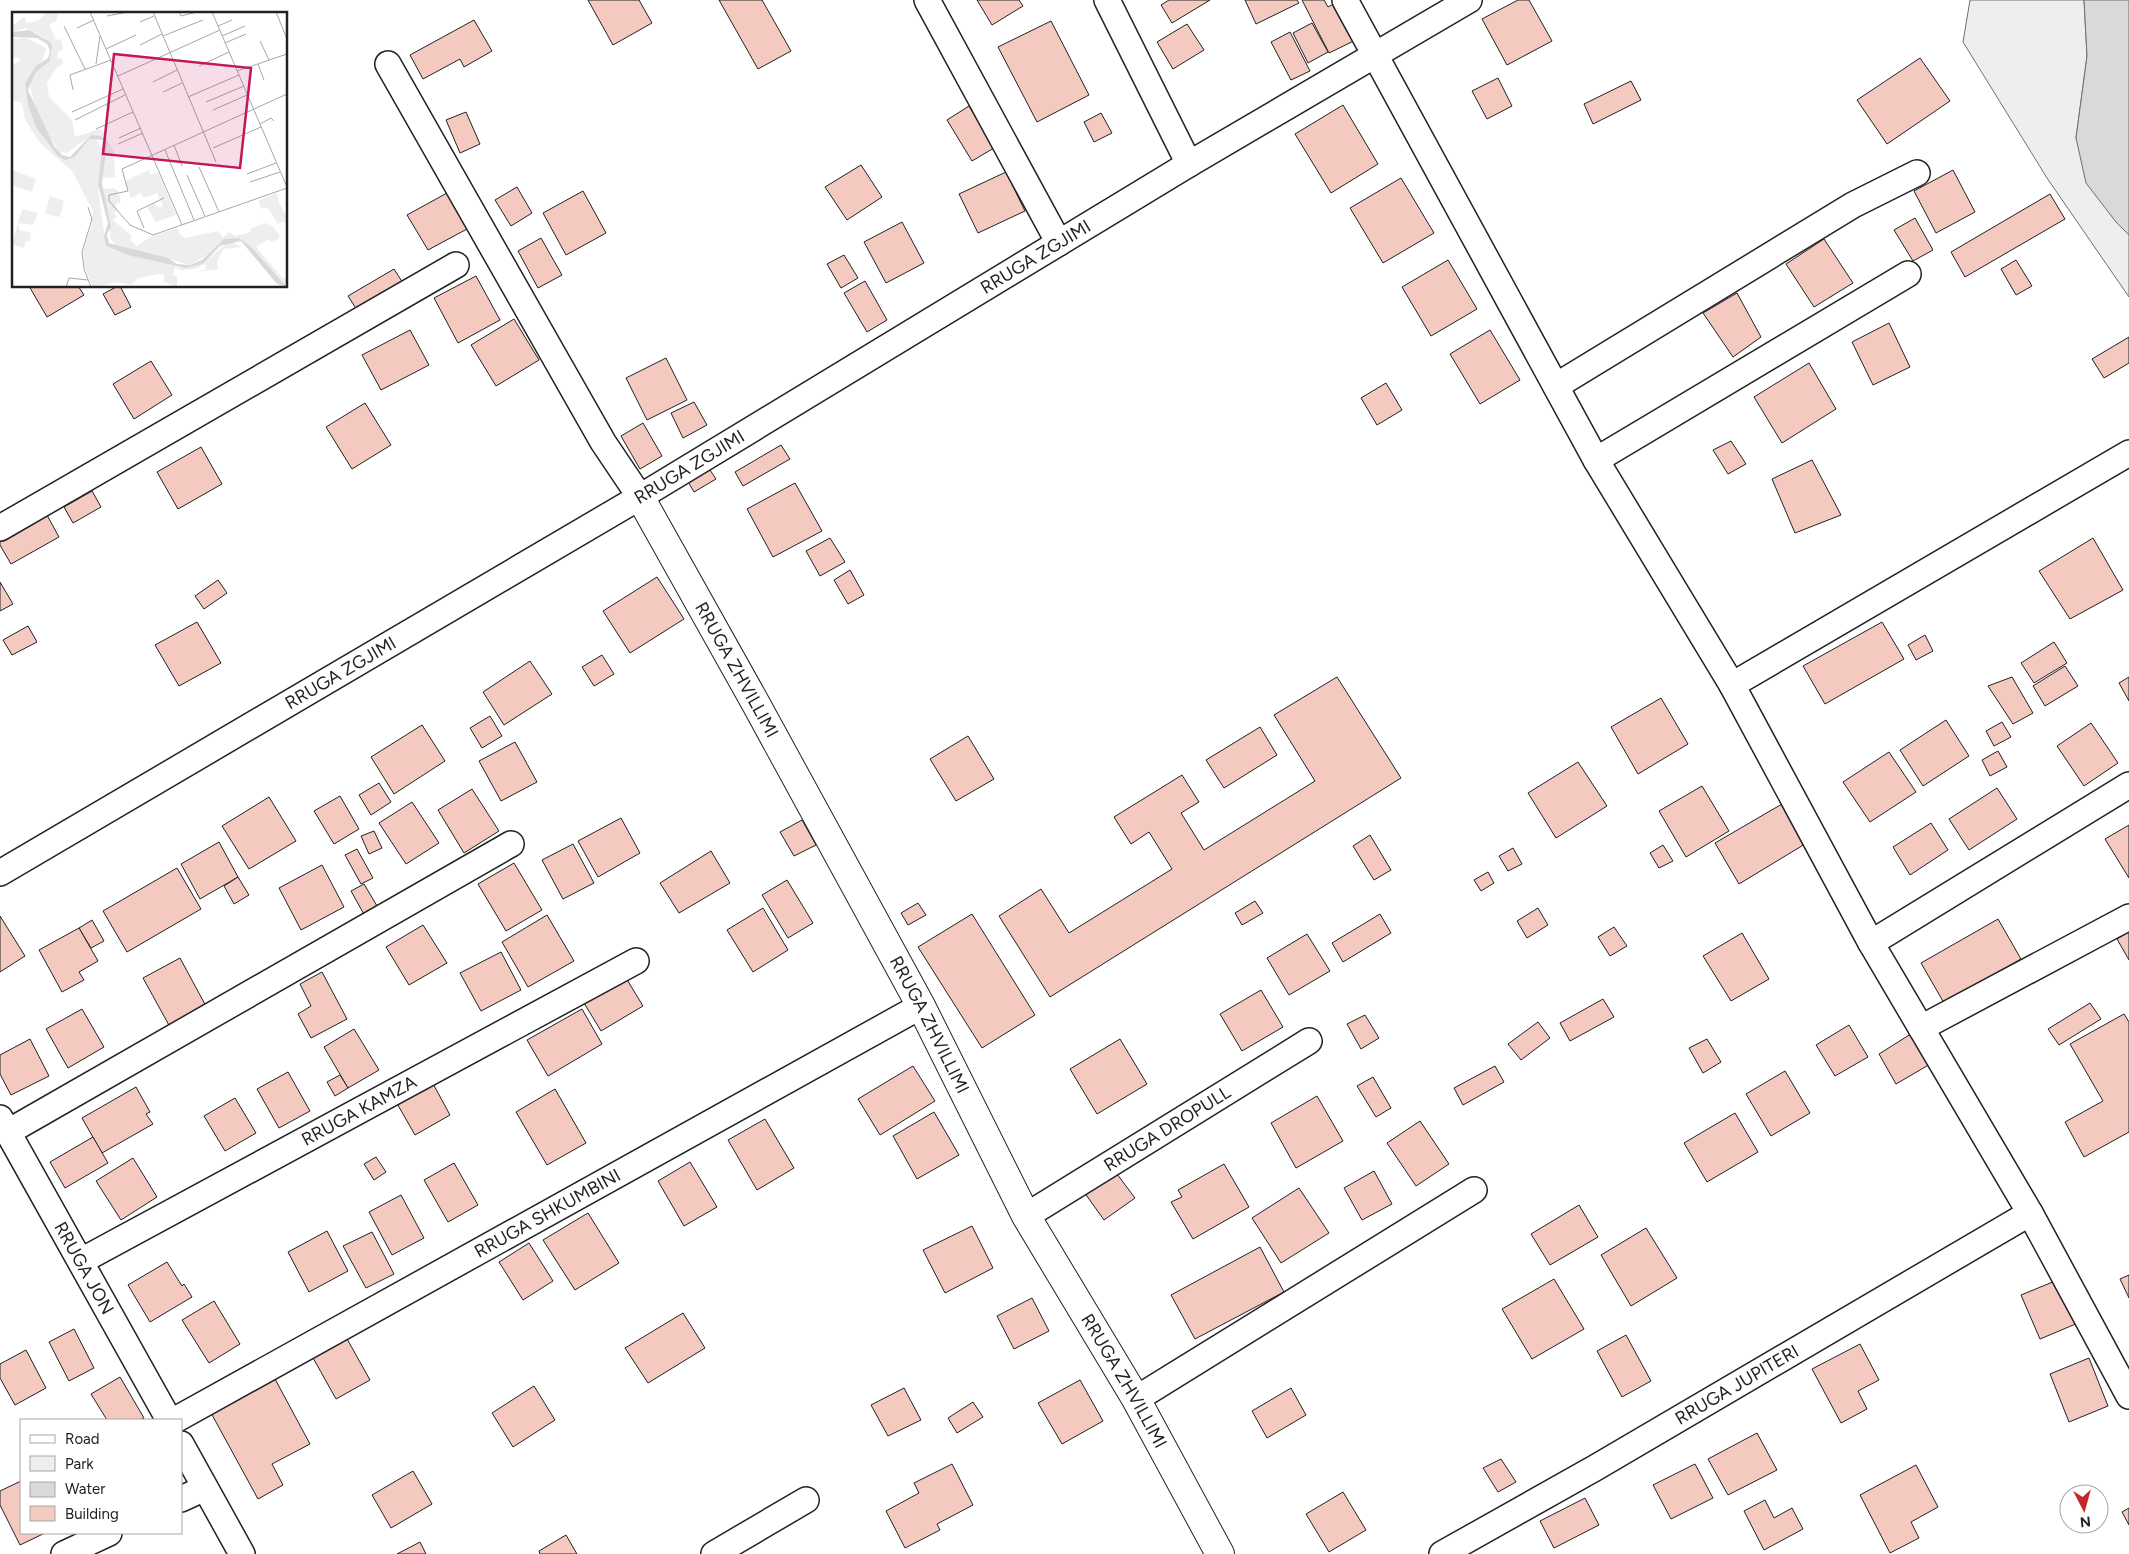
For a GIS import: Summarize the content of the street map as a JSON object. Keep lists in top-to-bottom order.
{
  "streets": {
    "street": [
      "RRUGA ZGJIMI",
      "RRUGA ZHVILLIMI",
      "RRUGA KAMZA",
      "RRUGA DROPULL",
      "RRUGA SHKUMBINI",
      "RRUGA JON",
      "RRUGA JUPITERI"
    ]
  },
  "crossings": [
    ["RRUGA ZGJIMI", "RRUGA ZHVILLIMI"],
    ["RRUGA ZHVILLIMI", "RRUGA DROPULL"],
    ["RRUGA ZHVILLIMI", "RRUGA SHKUMBINI"],
    ["RRUGA KAMZA", "RRUGA JON"]
  ],
  "legend": [
    "Road",
    "Park",
    "Water",
    "Building"
  ],
  "north": "bottom"
}
